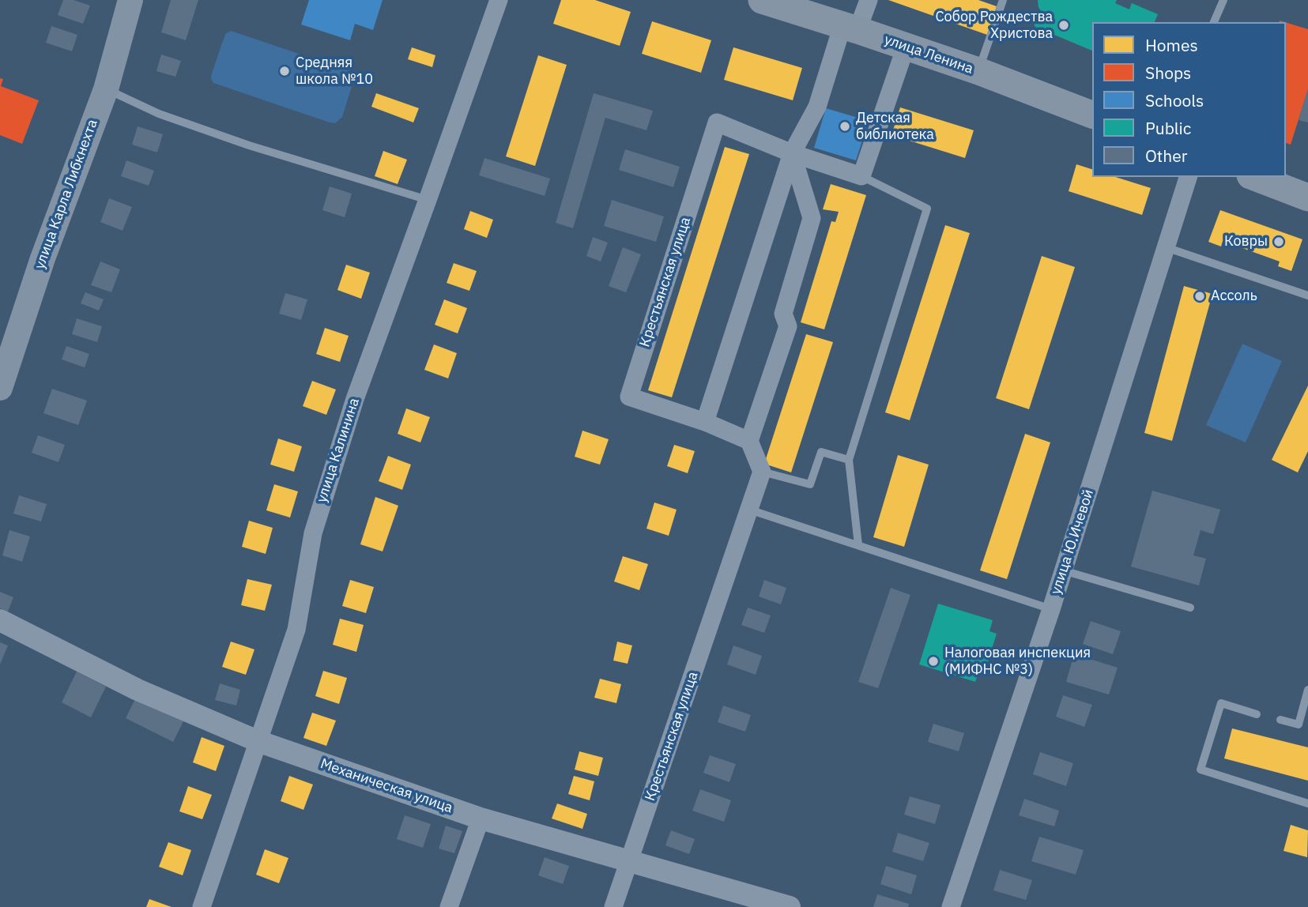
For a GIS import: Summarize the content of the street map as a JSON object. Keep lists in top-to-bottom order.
{
  "streets": {
    "main road": ["улица Ленина", "улица Карла Либкнехта"],
    "street": [
      "Крестьянская улица",
      "улица Калинина",
      "улица Ю.Ичевой",
      "Механическая улица"
    ]
  },
  "crossings": [
    ["Крестьянская улица", "Механическая улица"],
    ["улица Калинина", "Механическая улица"]
  ],
  "places": [
    "Собор Рождества Христова",
    "Средняя школа №10",
    "Детская библиотека",
    "Ковры",
    "Ассоль",
    "Налоговая инспекция (МИФНС №3)"
  ],
  "legend": [
    "Homes",
    "Shops",
    "Schools",
    "Public",
    "Other"
  ]
}
